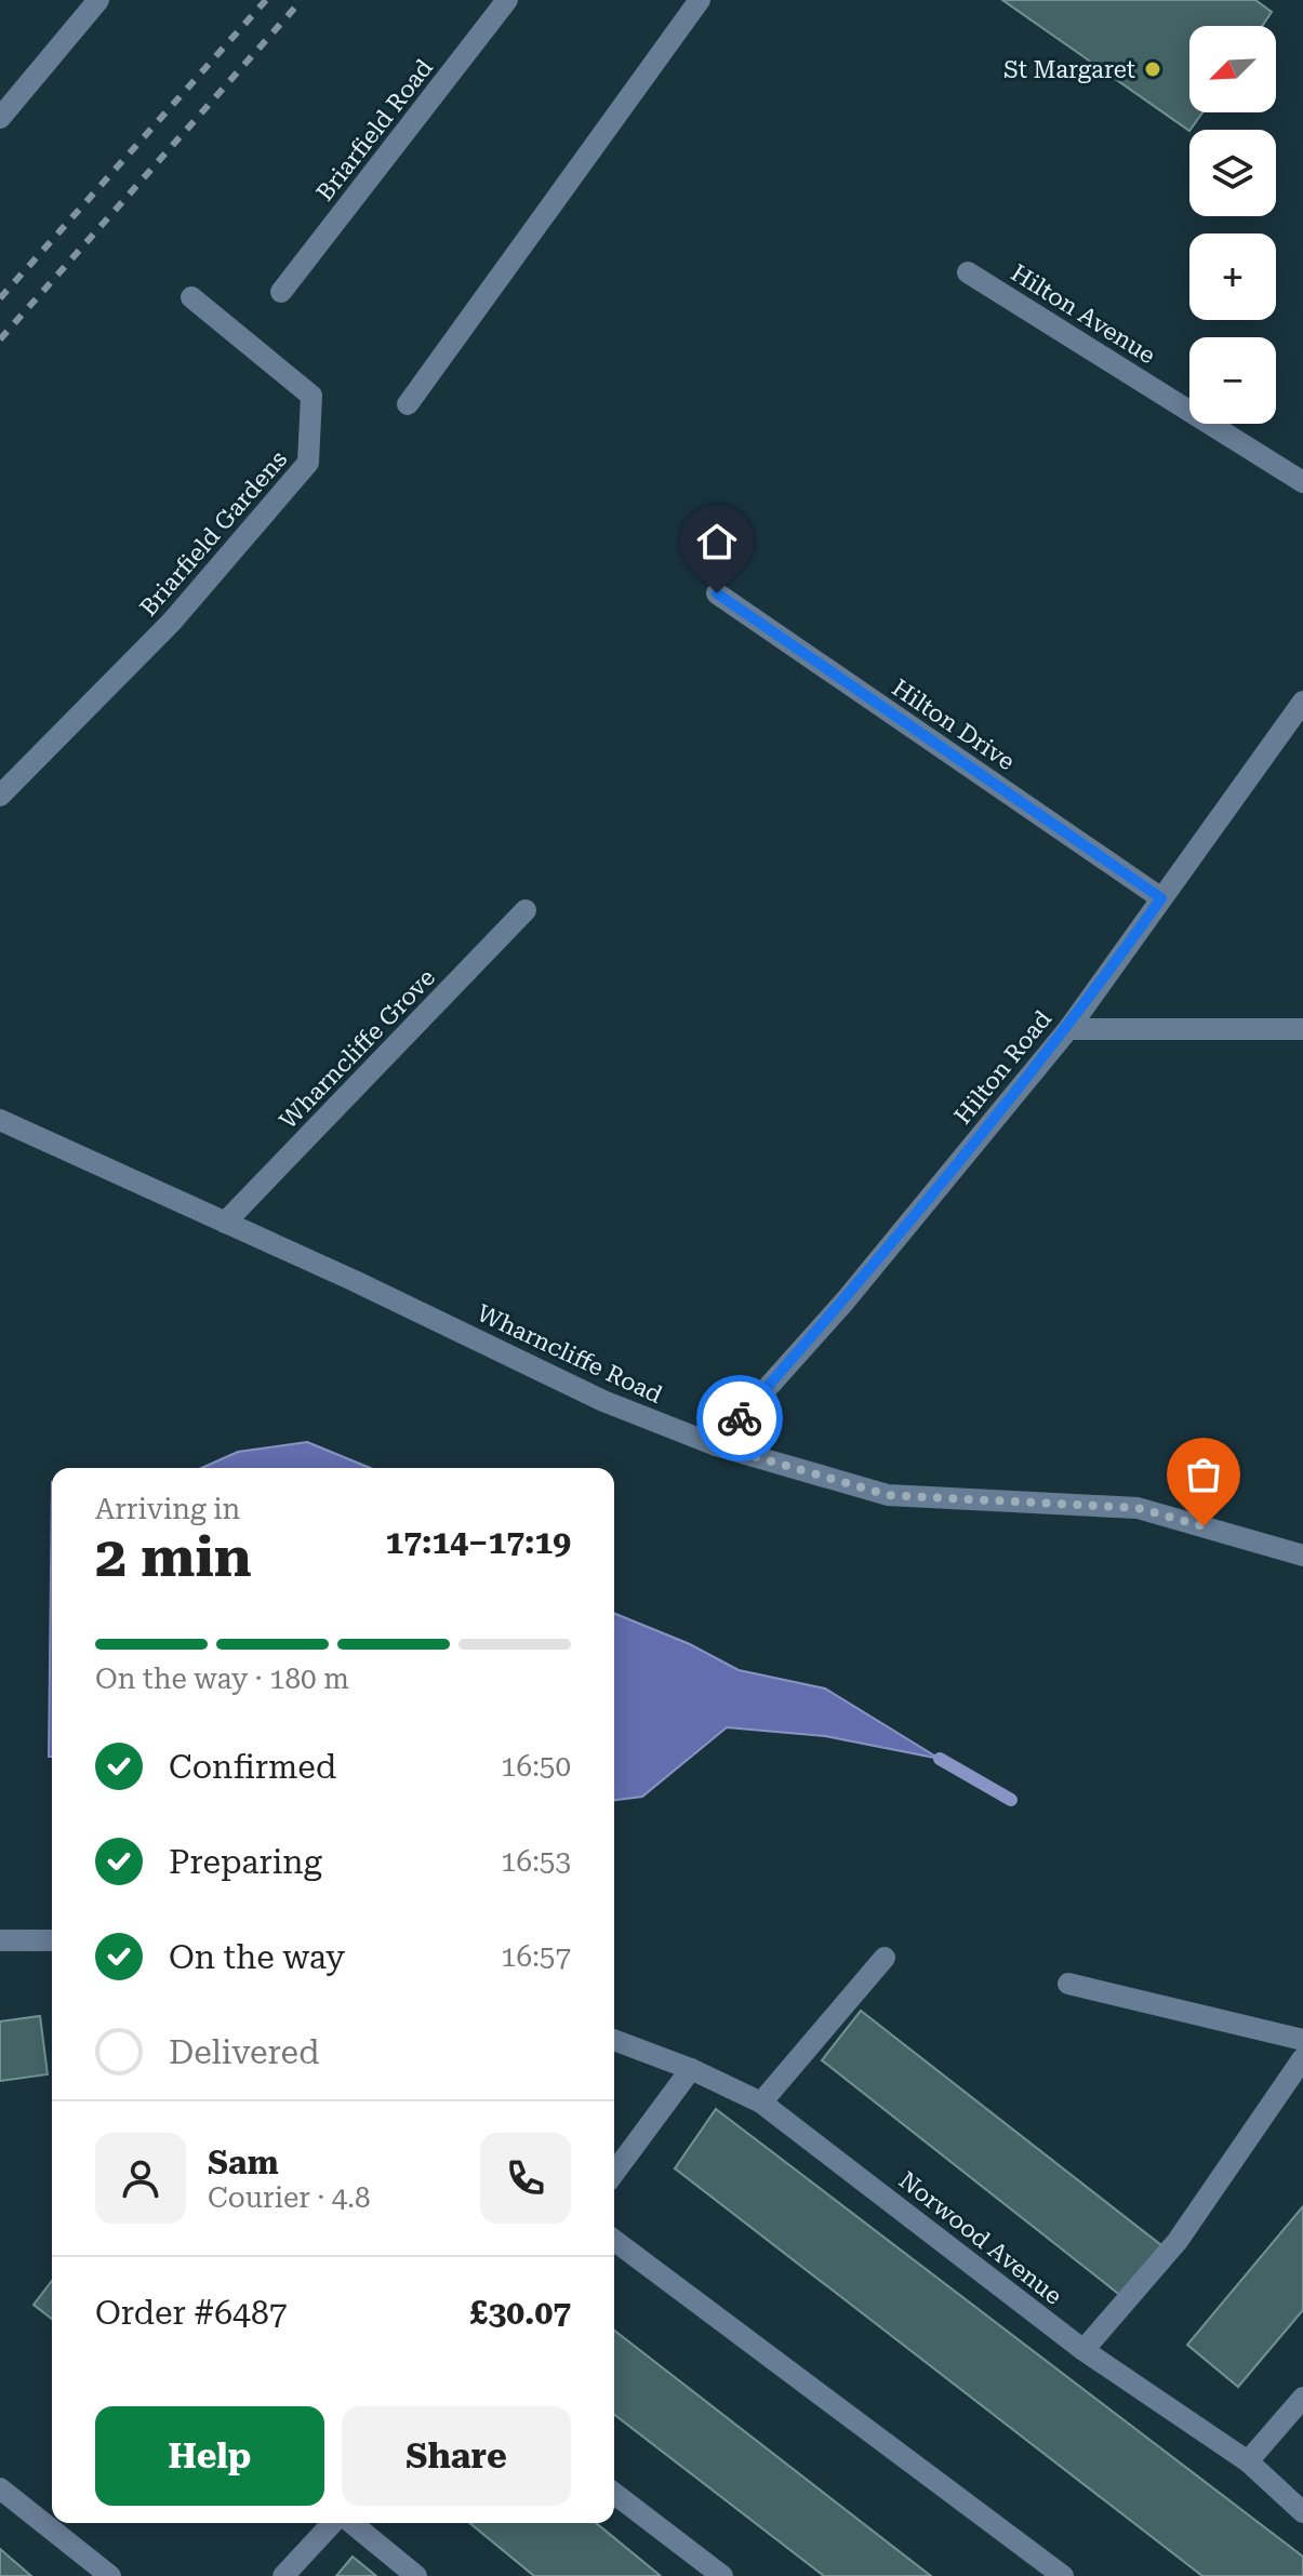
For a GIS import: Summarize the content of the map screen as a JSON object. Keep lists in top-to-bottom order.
{
  "streets": {
    "street": [
      "Briarfield Road",
      "Hilton Avenue",
      "Briarfield Gardens",
      "Hilton Drive",
      "Wharncliffe Grove",
      "Hilton Road",
      "Wharncliffe Road",
      "Norwood Avenue"
    ]
  },
  "crossings": [
    ["Hilton Drive", "Hilton Road"],
    ["Wharncliffe Grove", "Wharncliffe Road"],
    ["Hilton Road", "Wharncliffe Road"]
  ],
  "places": ["St Margaret"],
  "north": "bottom left",
  "page": {
    "map_buttons": ["+", "−"],
    "heading": ["2 min", "Arriving in", "17:14–17:19"],
    "panel": [
      "Sam",
      "Courier · 4.8",
      "Order #6487",
      "£30.07"
    ],
    "bar": "On the way · 180 m",
    "list": [
      ["Confirmed", "16:50"],
      ["Preparing", "16:53"],
      ["On the way", "16:57"],
      "Delivered"
    ],
    "buttons": ["Help", "Share"]
  }
}
